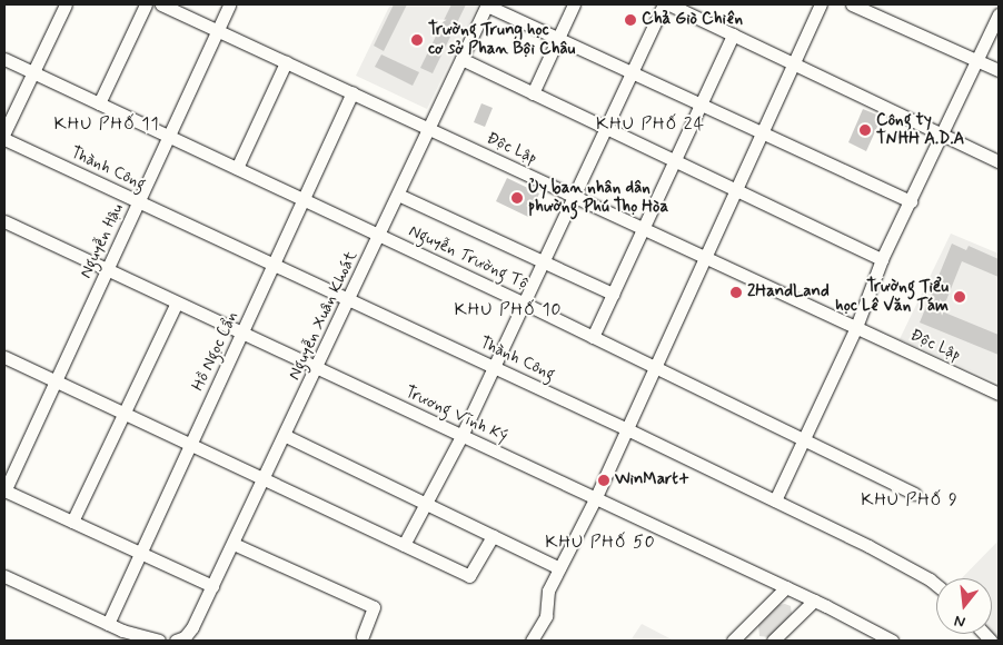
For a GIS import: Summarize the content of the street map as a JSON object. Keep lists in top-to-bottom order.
{
  "streets": {
    "street": [
      "Độc Lập",
      "Thành Công",
      "Nguyễn Hậu",
      "Nguyễn Trường Tộ",
      "Nguyễn Xuân Khoát",
      "Hồ Ngọc Cẩn",
      "Trương Vĩnh Ký"
    ]
  },
  "crossings": [
    ["Độc Lập", "Nguyễn Hậu"],
    ["Độc Lập", "Nguyễn Xuân Khoát"],
    ["Độc Lập", "Hồ Ngọc Cẩn"],
    ["Thành Công", "Nguyễn Hậu"],
    ["Thành Công", "Nguyễn Xuân Khoát"],
    ["Thành Công", "Hồ Ngọc Cẩn"],
    ["Nguyễn Hậu", "Nguyễn Trường Tộ"],
    ["Nguyễn Hậu", "Trương Vĩnh Ký"],
    ["Nguyễn Trường Tộ", "Nguyễn Xuân Khoát"],
    ["Nguyễn Trường Tộ", "Hồ Ngọc Cẩn"],
    ["Nguyễn Xuân Khoát", "Trương Vĩnh Ký"],
    ["Hồ Ngọc Cẩn", "Trương Vĩnh Ký"]
  ],
  "districts": [
    "KHU PHỐ 11",
    "KHU PHỐ 24",
    "KHU PHỐ 10",
    "KHU PHỐ 9",
    "KHU PHỐ 50"
  ],
  "places": [
    "Chả Giò Chiên",
    "Trường Trung học cơ sở Phan Bội Châu",
    "Công ty TNHH A.D.A",
    "Ủy ban nhân dân phường Phú Thọ Hòa",
    "2HandLand",
    "Trường Tiểu học Lê Văn Tám",
    "WinMart+"
  ],
  "north": "bottom"
}
